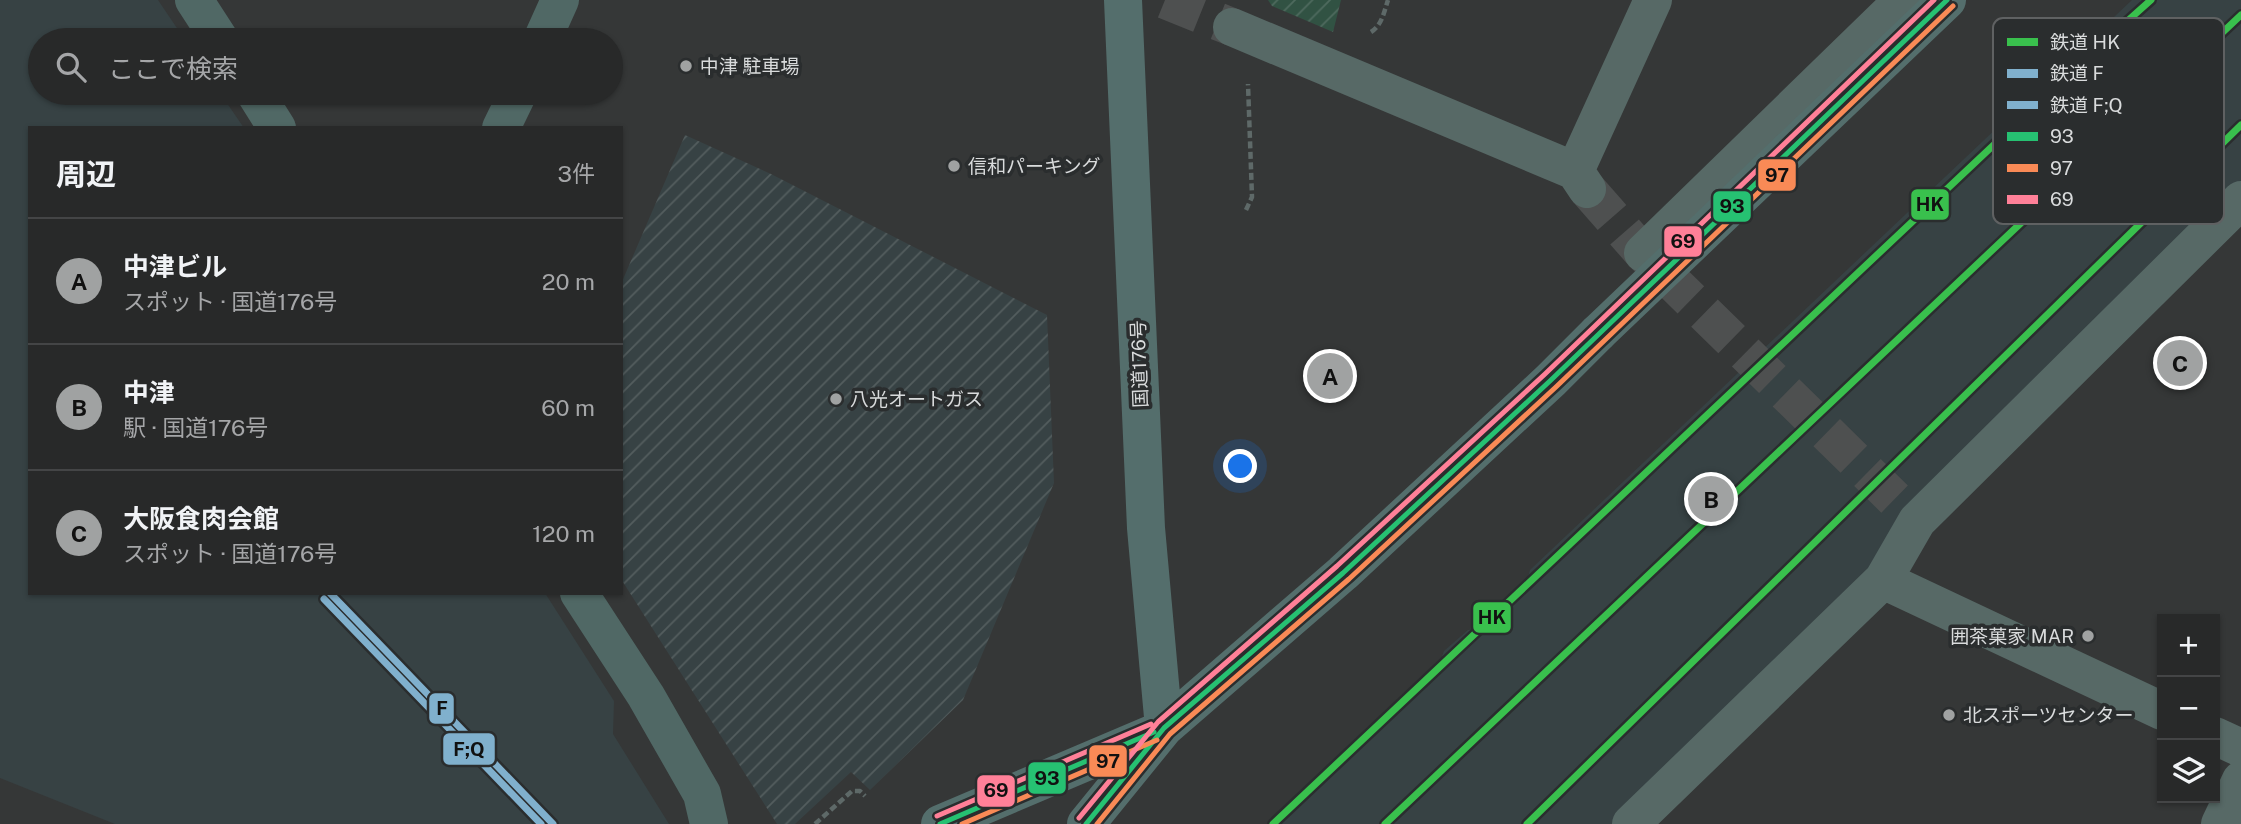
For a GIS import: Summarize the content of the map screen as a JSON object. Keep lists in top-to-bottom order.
{
  "streets": {
    "highway": ["国道176号"]
  },
  "places": [
    "中津 駐車場",
    "信和パーキング",
    "八光オートガス",
    "囲茶菓家 MAR",
    "北スポーツセンター"
  ],
  "lines": [
    "rail line HK",
    "transit line 93",
    "transit line 69",
    "transit line 97",
    "rail line F",
    "rail line F;Q"
  ],
  "legend": [
    "鉄道 HK",
    "鉄道 F",
    "鉄道 F;Q",
    "93",
    "97",
    "69"
  ],
  "page": {
    "search": "ここで検索",
    "heading": ["周辺", "3件"],
    "list": [
      {
        "mark": "A",
        "name": "中津ビル",
        "note": "スポット · 国道176号",
        "value": "20 m"
      },
      {
        "mark": "B",
        "name": "中津",
        "note": "駅 · 国道176号",
        "value": "60 m"
      },
      {
        "mark": "C",
        "name": "大阪食肉会館",
        "note": "スポット · 国道176号",
        "value": "120 m"
      }
    ],
    "pins": ["C", "A", "B"],
    "map_buttons": ["+", "−"]
  }
}
